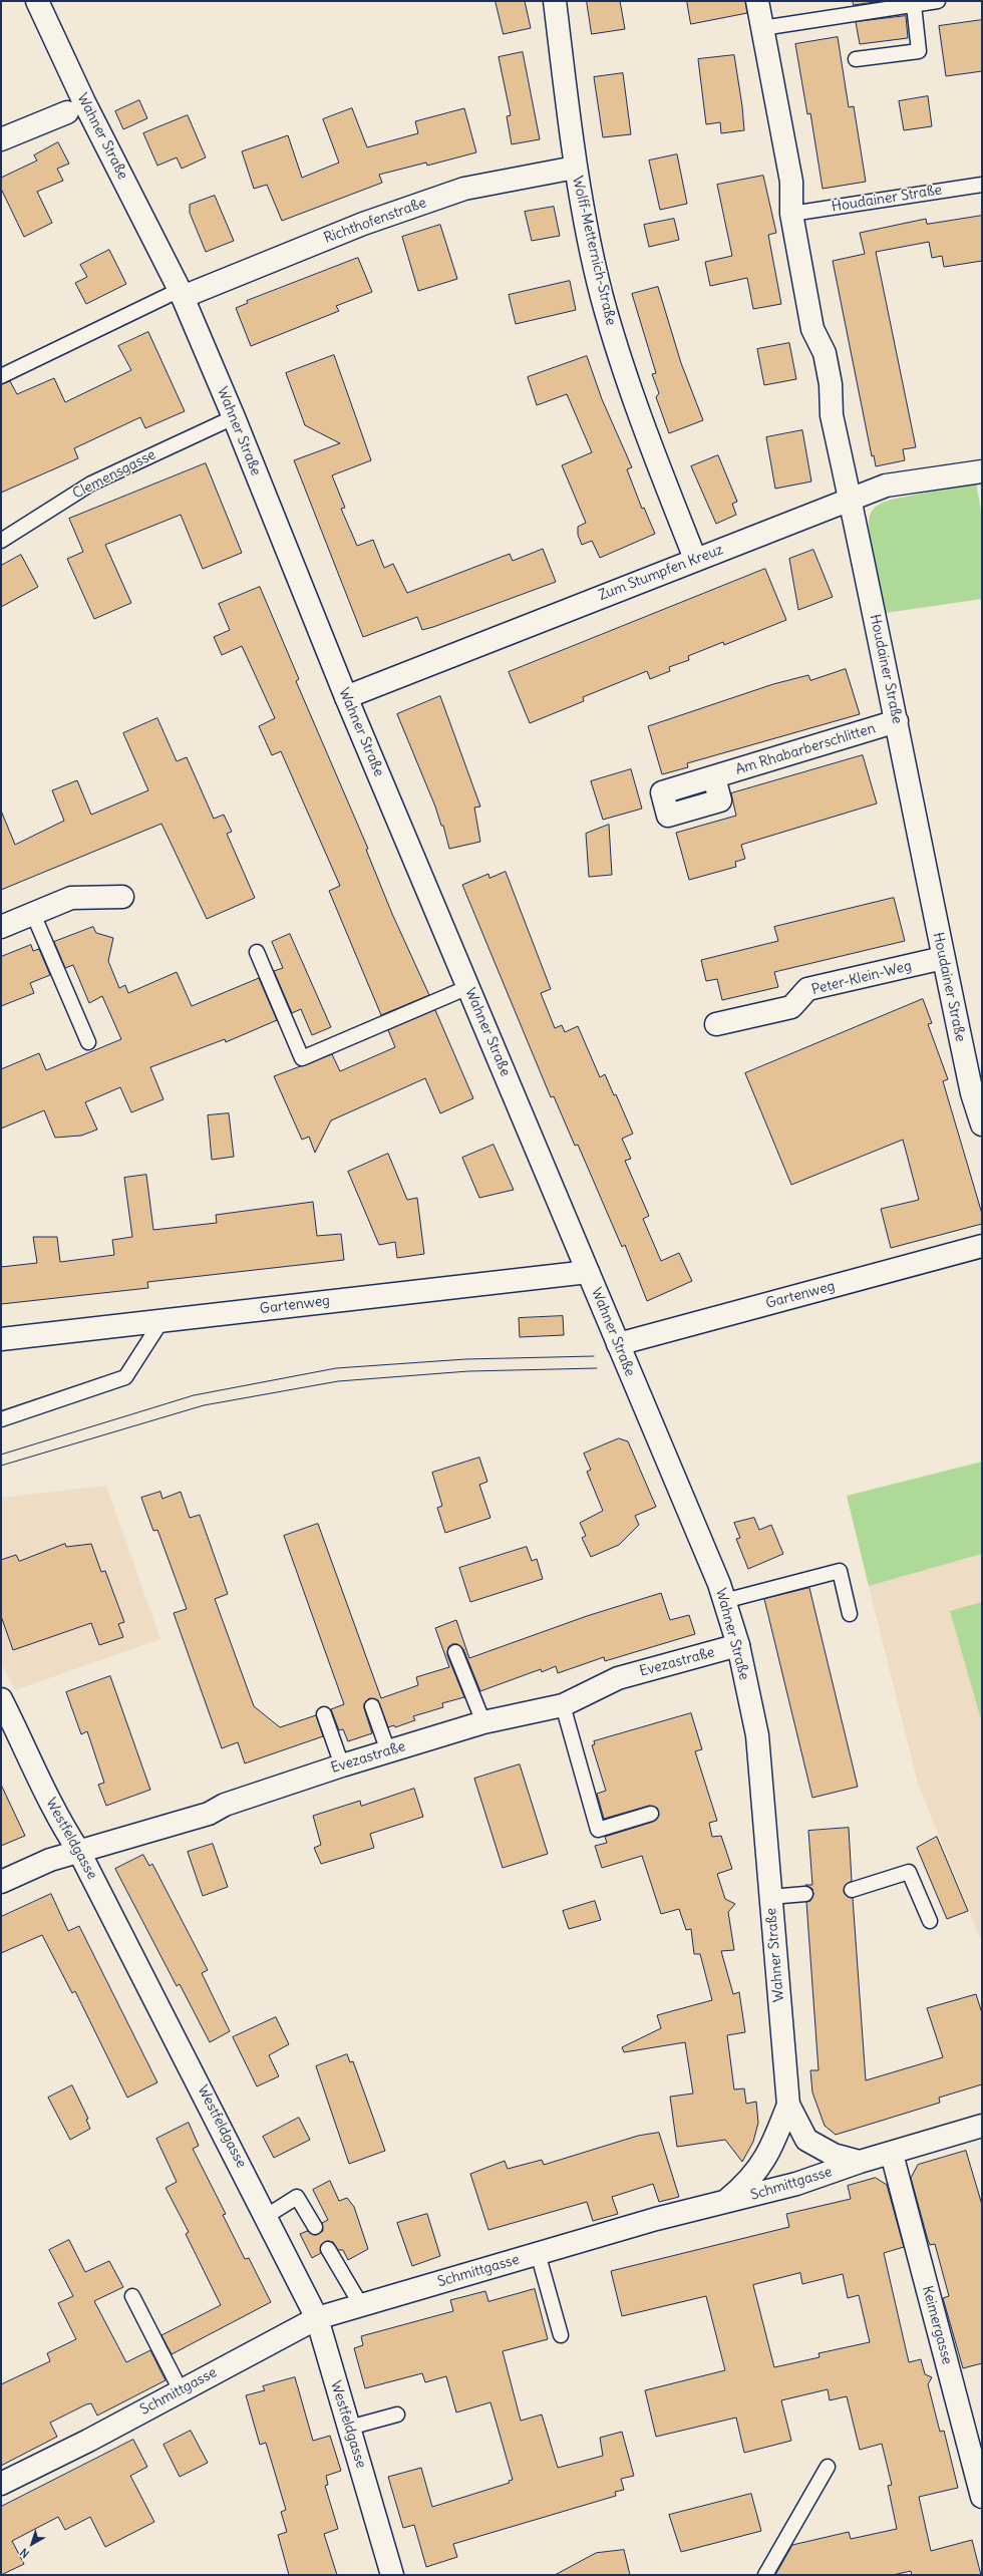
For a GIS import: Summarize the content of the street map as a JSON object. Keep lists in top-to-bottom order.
{
  "streets": {
    "street": [
      "Wahner Straße",
      "Houdainer Straße",
      "Richthofenstraße",
      "Wolff-Metternich-Straße",
      "Zum Stumpfen Kreuz",
      "Am Rhabarberschlitten",
      "Peter-Klein-Weg",
      "Gartenweg",
      "Evezastraße",
      "Westfeldgasse",
      "Schmittgasse",
      "Keimergasse"
    ],
    "lane": ["Clemensgasse"]
  },
  "crossings": [
    ["Wahner Straße", "Richthofenstraße"],
    ["Wahner Straße", "Clemensgasse"],
    ["Wahner Straße", "Zum Stumpfen Kreuz"],
    ["Wahner Straße", "Gartenweg"],
    ["Wahner Straße", "Evezastraße"],
    ["Wahner Straße", "Schmittgasse"],
    ["Houdainer Straße", "Zum Stumpfen Kreuz"],
    ["Houdainer Straße", "Am Rhabarberschlitten"],
    ["Houdainer Straße", "Peter-Klein-Weg"],
    ["Richthofenstraße", "Wolff-Metternich-Straße"],
    ["Wolff-Metternich-Straße", "Zum Stumpfen Kreuz"],
    ["Evezastraße", "Westfeldgasse"],
    ["Westfeldgasse", "Schmittgasse"],
    ["Schmittgasse", "Keimergasse"]
  ],
  "north": "bottom left"
}
